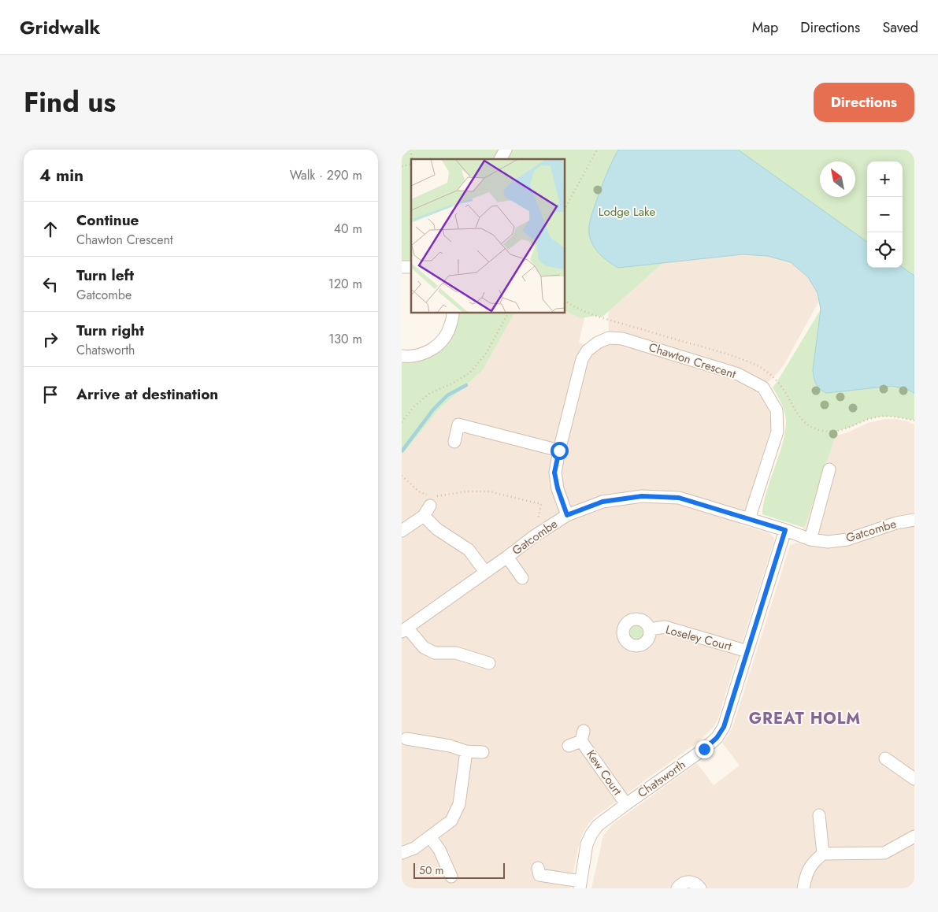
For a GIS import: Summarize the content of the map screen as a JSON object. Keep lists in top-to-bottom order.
{
  "streets": {
    "street": [
      "Chawton Crescent",
      "Gatcombe",
      "Loseley Court",
      "Kew Court",
      "Chatsworth"
    ]
  },
  "crossings": [
    ["Chawton Crescent", "Gatcombe"],
    ["Gatcombe", "Chatsworth"],
    ["Loseley Court", "Chatsworth"],
    ["Kew Court", "Chatsworth"]
  ],
  "districts": ["GREAT HOLM"],
  "parks": ["Lodge Lake"],
  "scale_bar": "50 m",
  "north": "top left",
  "page": {
    "header": "Gridwalk",
    "nav": ["Map", "Directions", "Saved"],
    "title": "Find us",
    "buttons": "Directions",
    "heading": ["4 min", "Walk · 290 m"],
    "map_buttons": ["+", "−"],
    "list": [
      ["Continue", "Chawton Crescent", "40 m"],
      ["Turn left", "Gatcombe", "120 m"],
      ["Turn right", "Chatsworth", "130 m"],
      "Arrive at destination"
    ],
    "scale": "50 m"
  }
}
